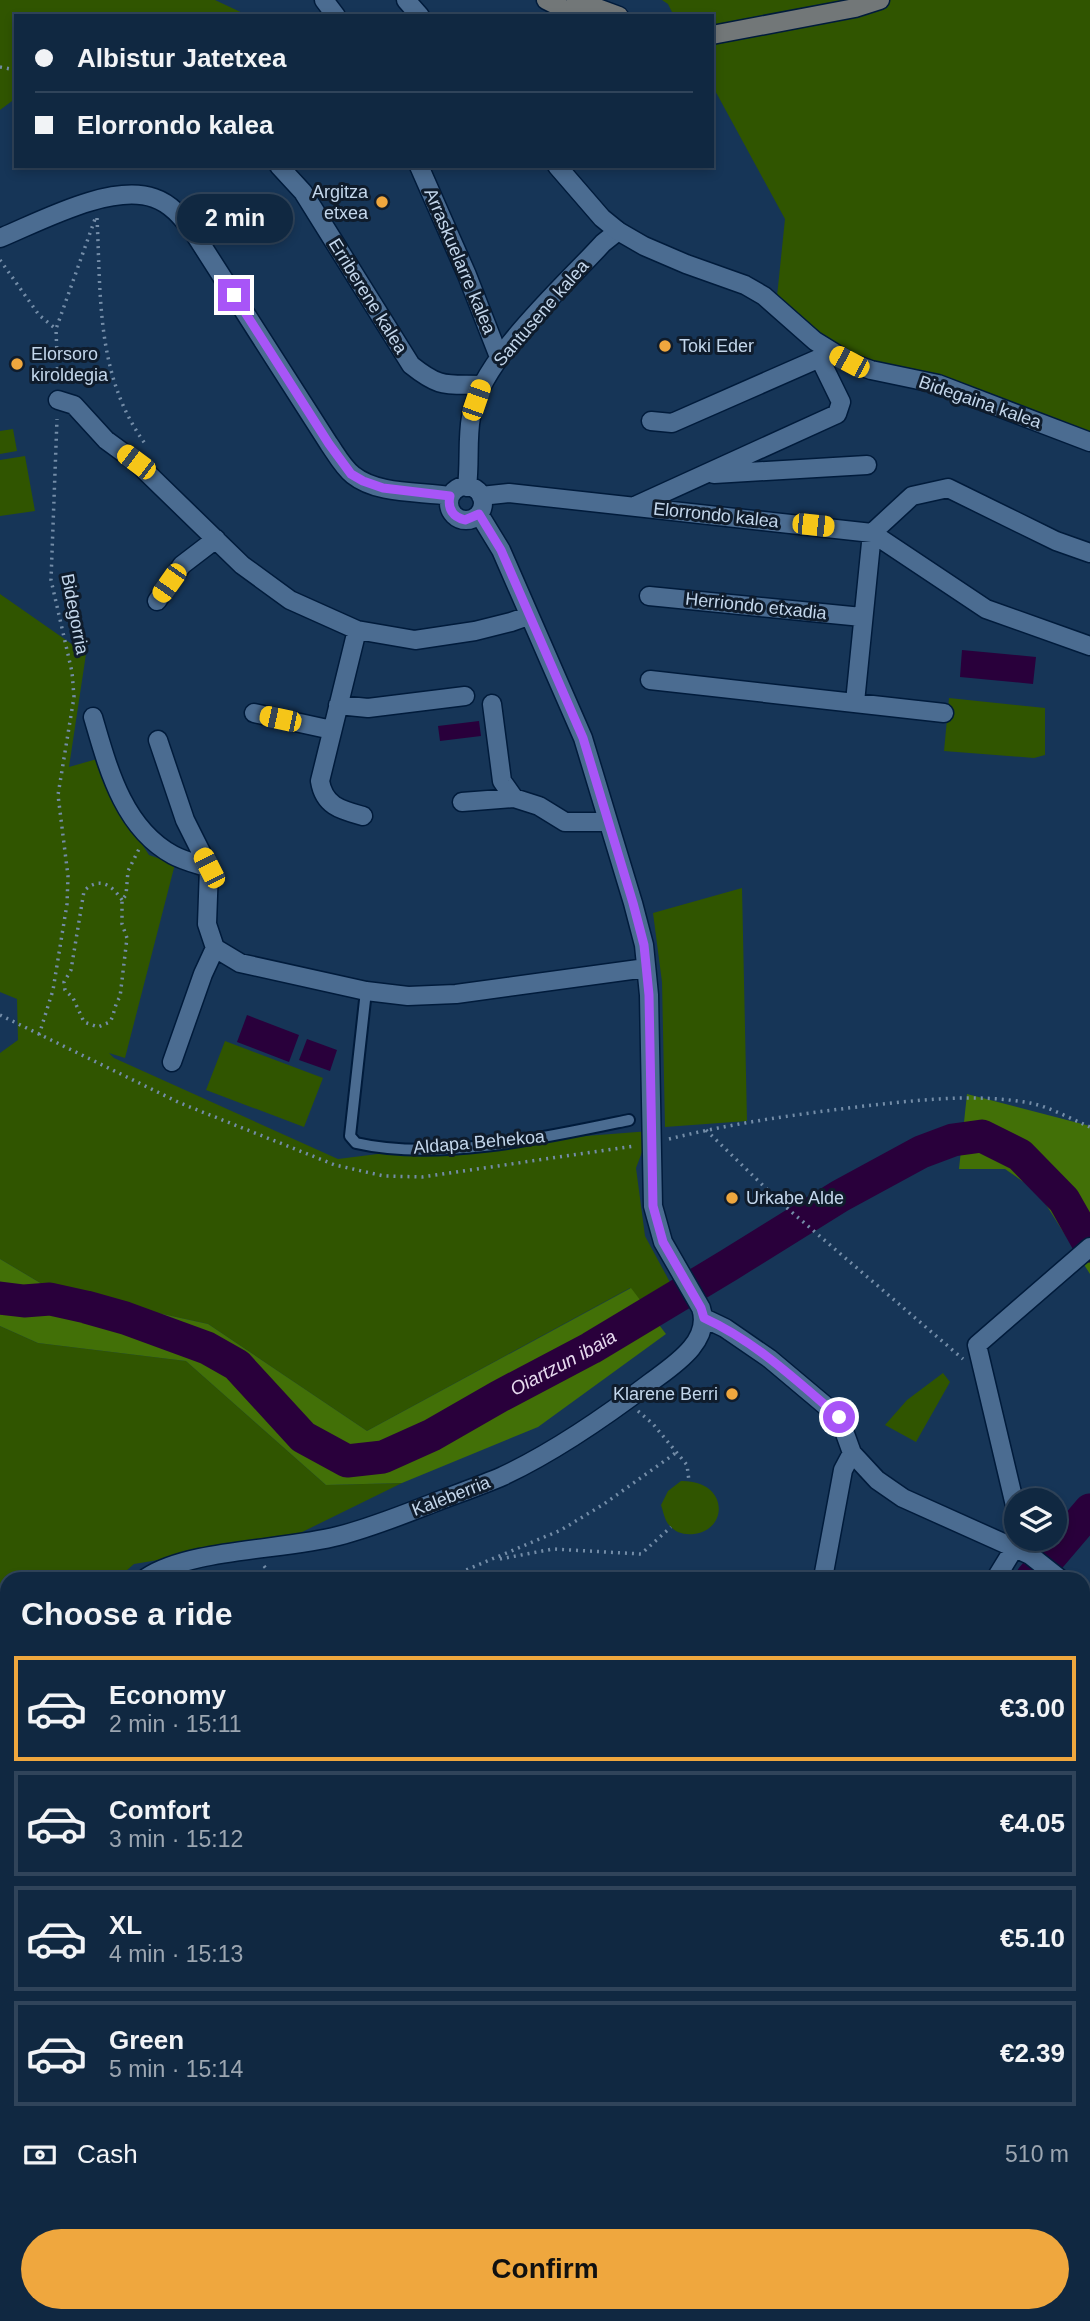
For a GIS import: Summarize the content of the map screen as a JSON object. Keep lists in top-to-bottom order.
{
  "streets": {
    "street": [
      "Arraskuelarre kalea",
      "Erriberene kalea",
      "Santusene kalea",
      "Bidegaina kalea",
      "Elorrondo kalea",
      "Herriondo etxadia",
      "Kaleberria"
    ],
    "lane": ["Aldapa Behekoa"],
    "path": ["Bidegorria"]
  },
  "crossings": [
    ["Arraskuelarre kalea", "Santusene kalea"],
    ["Erriberene kalea", "Santusene kalea"],
    ["Santusene kalea", "Bidegaina kalea"],
    ["Santusene kalea", "Elorrondo kalea"]
  ],
  "water": ["Oiartzun ibaia"],
  "places": [
    "Argitza etxea",
    "Toki Eder",
    "Elorsoro kiroldegia",
    "Urkabe Alde",
    "Klarene Berri"
  ],
  "page": {
    "banner": ["Albistur Jatetxea", "Elorrondo kalea"],
    "bubble": "2 min",
    "heading": "Choose a ride",
    "list": [
      {
        "name": "Economy",
        "note": "2 min · 15:11",
        "value": "€3.00"
      },
      {
        "name": "Comfort",
        "note": "3 min · 15:12",
        "value": "€4.05"
      },
      {
        "name": "XL",
        "note": "4 min · 15:13",
        "value": "€5.10"
      },
      {
        "name": "Green",
        "note": "5 min · 15:14",
        "value": "€2.39"
      }
    ],
    "pay": ["Cash", "510 m"],
    "buttons": "Confirm"
  }
}
